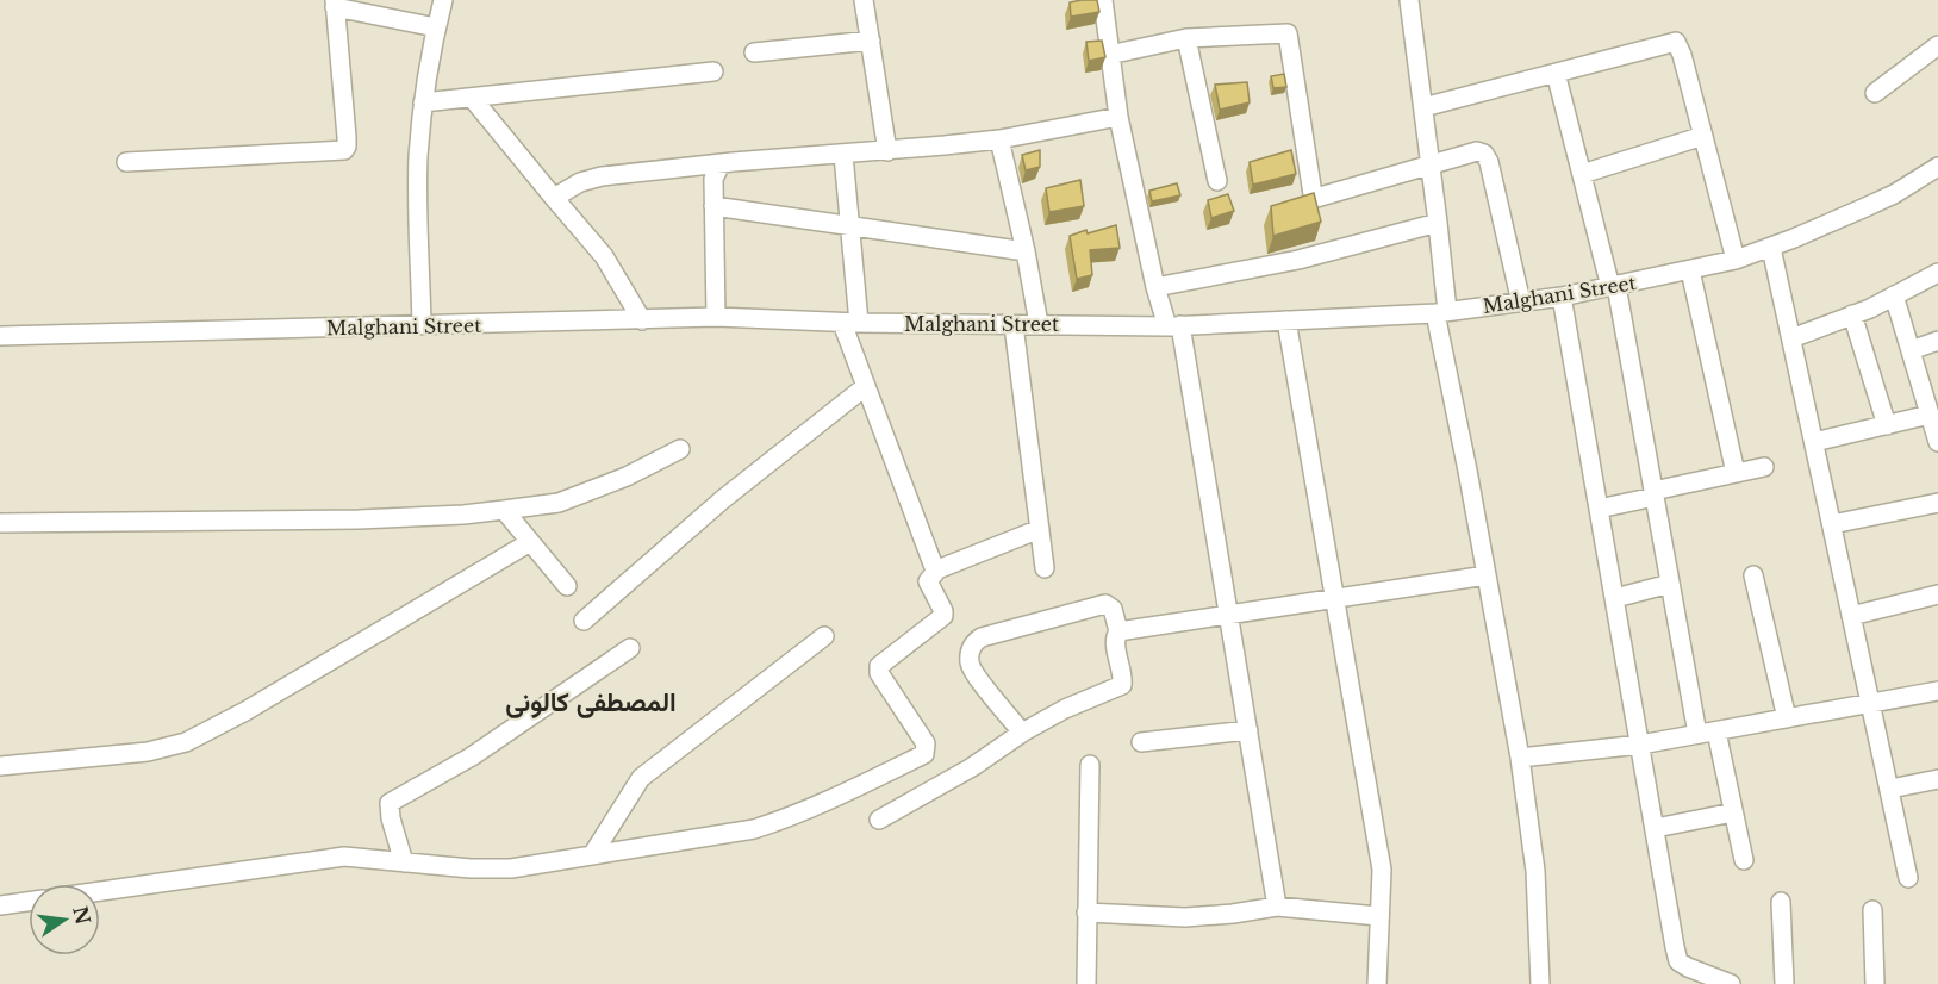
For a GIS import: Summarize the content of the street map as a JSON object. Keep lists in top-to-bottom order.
{
  "streets": {
    "street": ["Malghani Street"]
  },
  "districts": ["المصطفی کالونی"],
  "north": "right"
}
